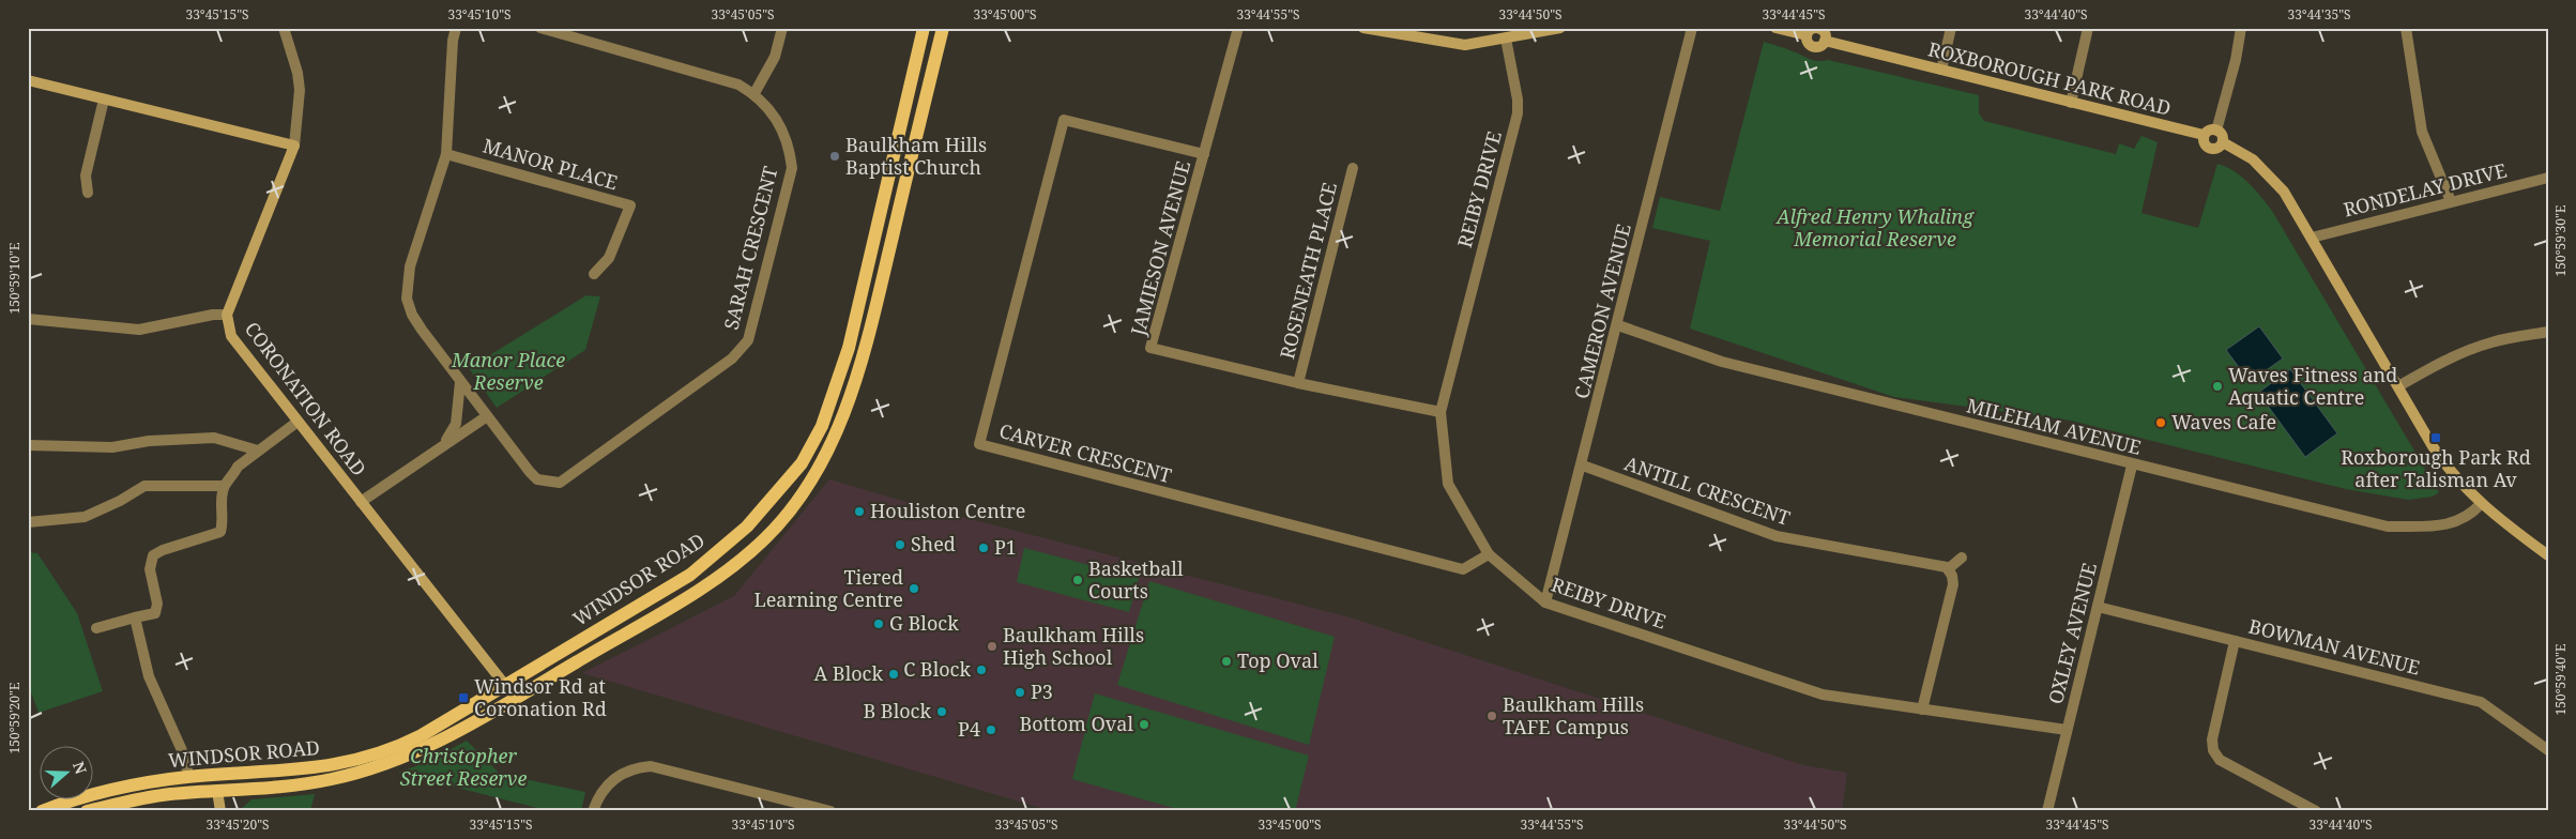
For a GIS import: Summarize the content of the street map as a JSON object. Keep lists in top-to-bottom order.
{
  "streets": {
    "main road": ["WINDSOR ROAD"],
    "street": [
      "ROXBOROUGH PARK ROAD",
      "MANOR PLACE",
      "REIBY DRIVE",
      "RONDELAY DRIVE",
      "SARAH CRESCENT",
      "JAMIESON AVENUE",
      "ROSENEATH PLACE",
      "CAMERON AVENUE",
      "CORONATION ROAD",
      "MILEHAM AVENUE",
      "CARVER CRESCENT",
      "ANTILL CRESCENT",
      "OXLEY AVENUE",
      "BOWMAN AVENUE"
    ]
  },
  "crossings": [
    ["MANOR PLACE", "SARAH CRESCENT"],
    ["REIBY DRIVE", "JAMIESON AVENUE"],
    ["REIBY DRIVE", "CAMERON AVENUE"],
    ["REIBY DRIVE", "CARVER CRESCENT"],
    ["REIBY DRIVE", "OXLEY AVENUE"],
    ["JAMIESON AVENUE", "ROSENEATH PLACE"],
    ["JAMIESON AVENUE", "CARVER CRESCENT"],
    ["CAMERON AVENUE", "MILEHAM AVENUE"],
    ["CAMERON AVENUE", "ANTILL CRESCENT"],
    ["CORONATION ROAD", "WINDSOR ROAD"],
    ["MILEHAM AVENUE", "OXLEY AVENUE"],
    ["OXLEY AVENUE", "BOWMAN AVENUE"]
  ],
  "parks": ["Alfred Henry Whaling Memorial Reserve", "Manor Place Reserve", "Christopher Street Reserve"],
  "places": {
    "other": [
      "Baulkham Hills Baptist Church",
      "Waves Fitness and Aquatic Centre",
      "Waves Cafe",
      "Houliston Centre",
      "Shed",
      "P1",
      "Basketball Courts",
      "Tiered Learning Centre",
      "G Block",
      "Baulkham Hills High School",
      "Top Oval",
      "C Block",
      "A Block",
      "P3",
      "B Block",
      "Baulkham Hills TAFE Campus",
      "Bottom Oval",
      "P4"
    ],
    "transit": ["Roxborough Park Rd after Talisman Av", "Windsor Rd at Coronation Rd"]
  },
  "north": "right",
  "coordinates": [
    "33°45'15\"S",
    "33°45'10\"S",
    "33°45'05\"S",
    "33°45'00\"S",
    "33°44'55\"S",
    "33°44'50\"S",
    "33°44'45\"S",
    "33°44'40\"S",
    "33°44'35\"S",
    "150°59'30\"E",
    "150°59'10\"E",
    "150°59'40\"E",
    "150°59'20\"E",
    "33°45'20\"S"
  ]
}
